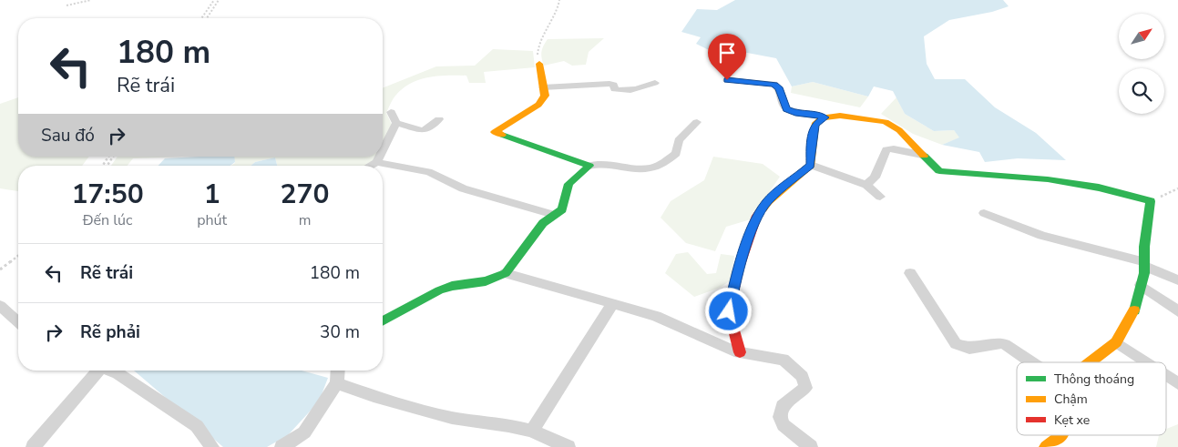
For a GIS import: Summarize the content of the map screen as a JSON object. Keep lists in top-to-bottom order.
{
  "legend": ["Thông thoáng", "Chậm", "Kẹt xe"],
  "north": "top right",
  "page": {
    "turn": ["180 m", "Rẽ trái"],
    "then": "Sau đó",
    "eta": [
      "17:50",
      "Đến lúc",
      "1",
      "phút",
      "270",
      "m"
    ],
    "list": [
      {
        "name": "Rẽ trái",
        "value": "180 m"
      },
      {
        "name": "Rẽ phải",
        "value": "30 m"
      }
    ]
  }
}
